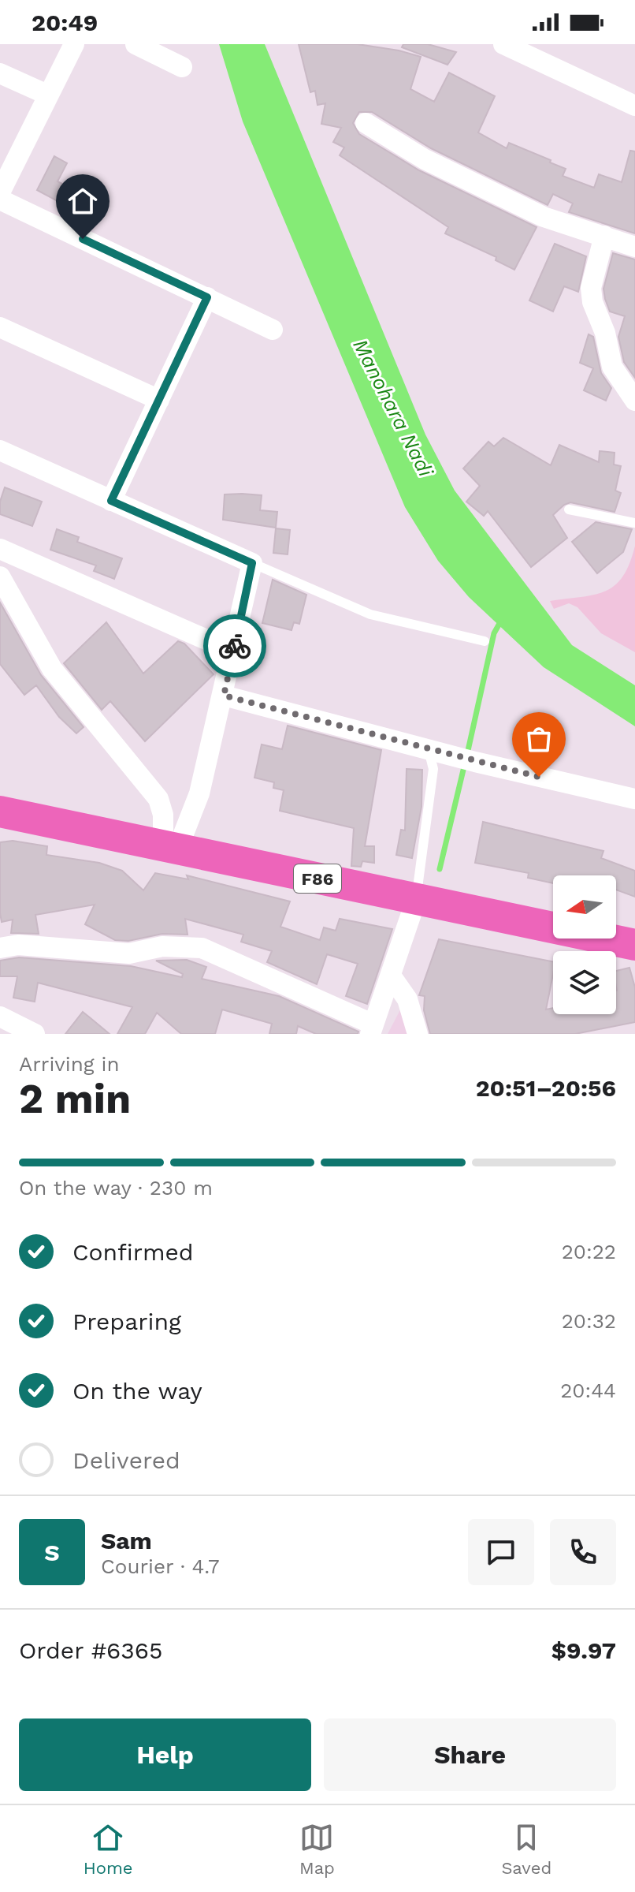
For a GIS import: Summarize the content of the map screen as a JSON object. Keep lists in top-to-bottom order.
{
  "streets": {
    "main road": ["F86"]
  },
  "water": ["Manohara Nadi"],
  "north": "left",
  "page": {
    "status": "20:49",
    "heading": ["2 min", "Arriving in", "20:51–20:56"],
    "panel": [
      "Sam",
      "Courier · 4.7",
      "Order #6365",
      "$9.97"
    ],
    "bar": "On the way · 230 m",
    "list": [
      ["Confirmed", "20:22"],
      ["Preparing", "20:32"],
      ["On the way", "20:44"],
      "Delivered"
    ],
    "round": "S",
    "buttons": ["Help", "Share"],
    "tabs": ["Home", "Map", "Saved"]
  }
}
